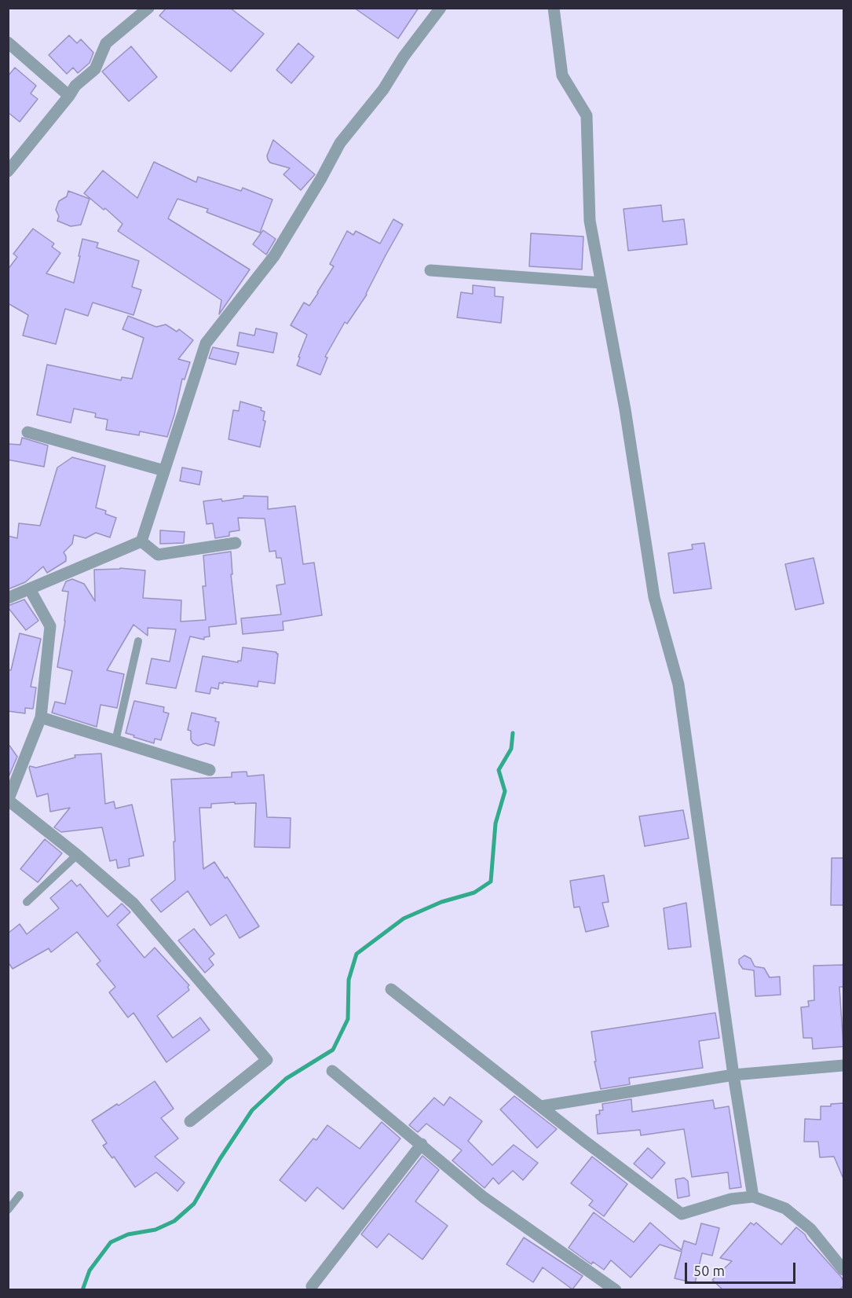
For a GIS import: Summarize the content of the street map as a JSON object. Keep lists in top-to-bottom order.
{
  "scale_bar": "50 m"
}
